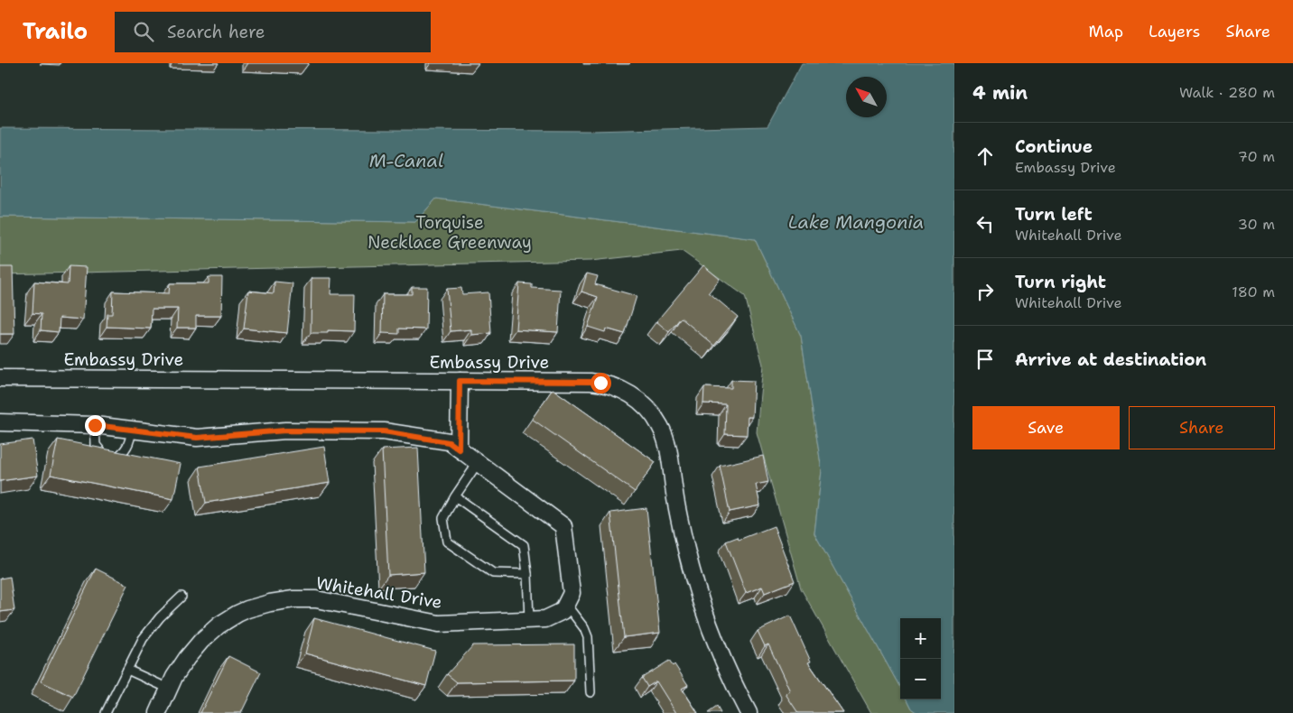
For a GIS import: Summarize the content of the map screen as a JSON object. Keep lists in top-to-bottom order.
{
  "streets": {
    "street": ["Embassy Drive", "Whitehall Drive"]
  },
  "water": ["M-Canal", "Lake Mangonia"],
  "parks": ["Torquise Necklace Greenway"],
  "north": "top left",
  "page": {
    "header": "Trailo",
    "search": "Search here",
    "nav": ["Map", "Layers", "Share"],
    "heading": ["4 min", "Walk · 280 m"],
    "list": [
      ["Continue", "Embassy Drive", "70 m"],
      ["Turn left", "Whitehall Drive", "30 m"],
      ["Turn right", "Whitehall Drive", "180 m"],
      "Arrive at destination"
    ],
    "buttons": ["Save", "Share"],
    "map_buttons": ["+", "−"]
  }
}
